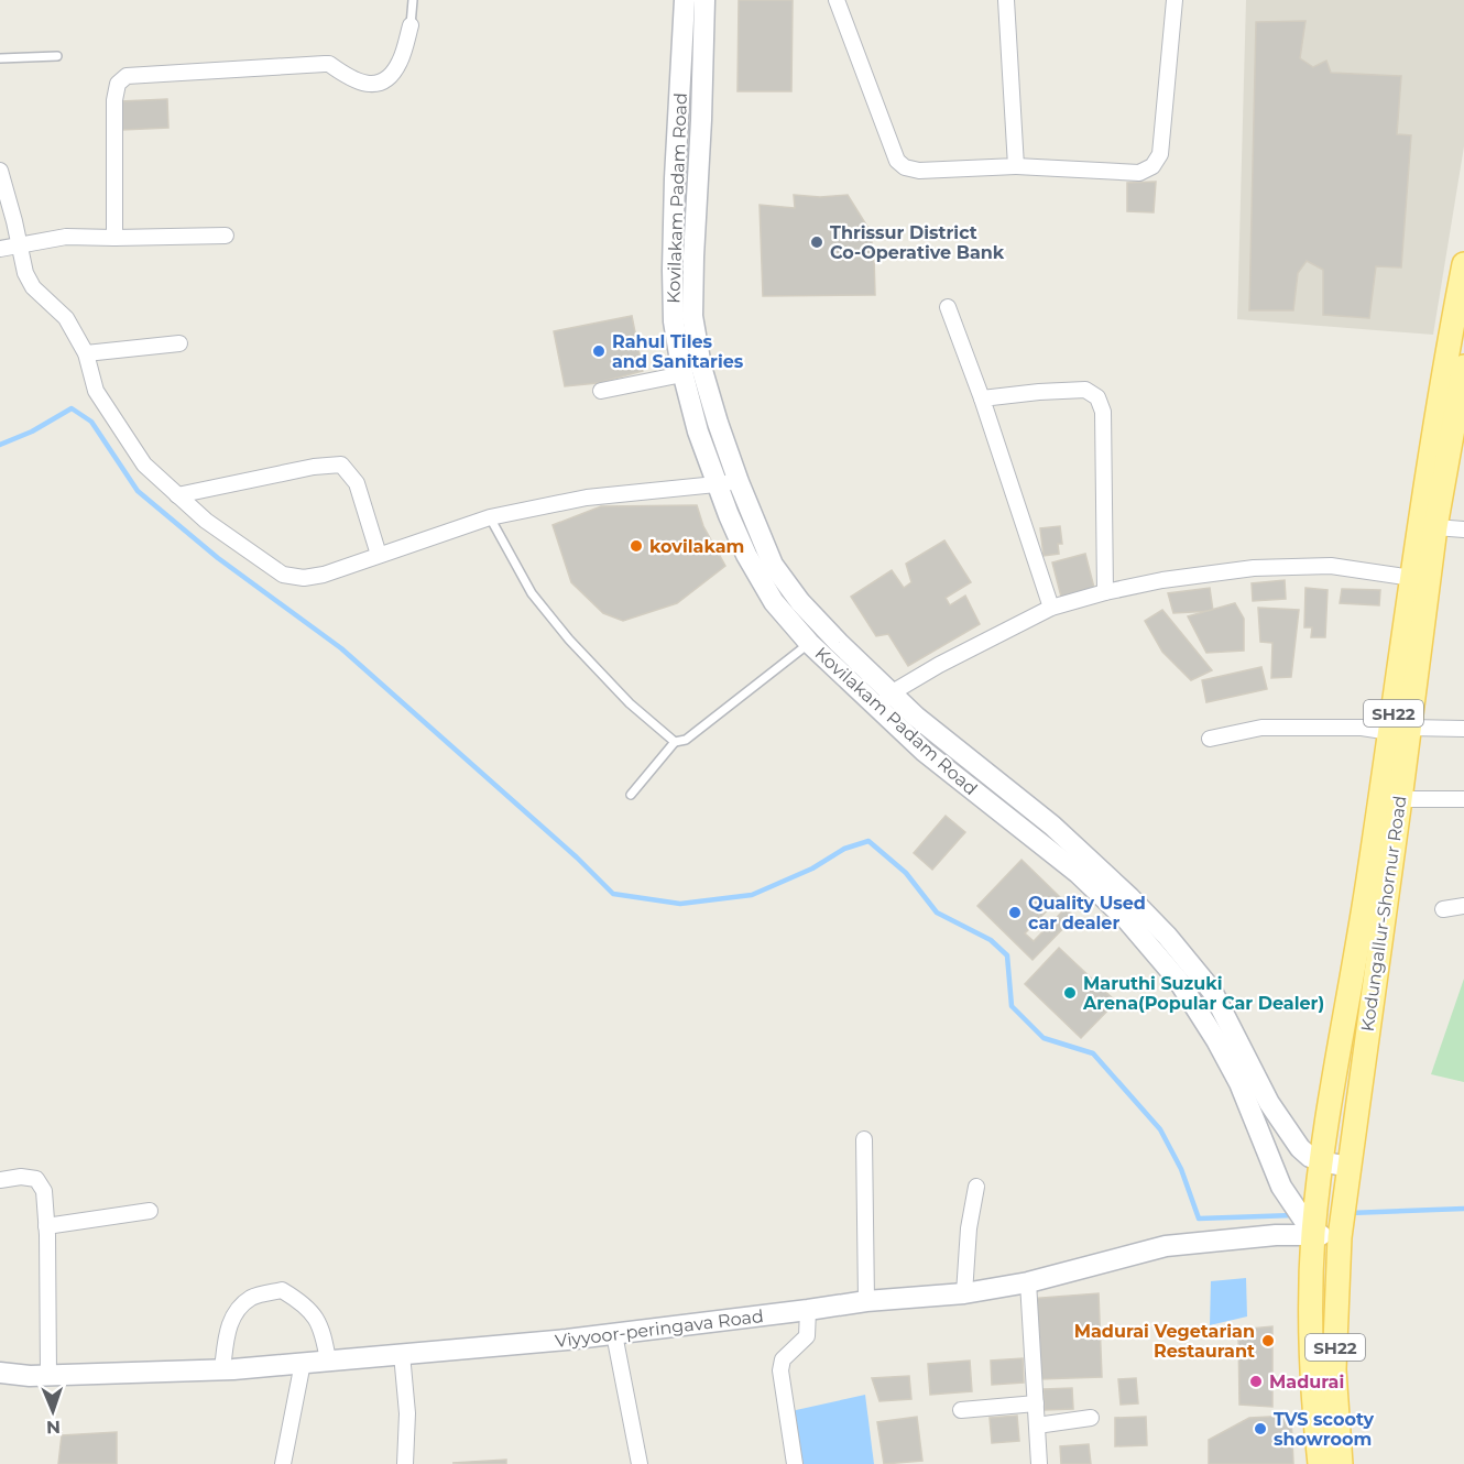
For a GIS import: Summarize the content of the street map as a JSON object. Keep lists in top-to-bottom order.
{
  "streets": {
    "main road": [
      "Kovilakam Padam Road",
      "SH22",
      "Kodungallur-Shornur Road",
      "Viyyoor-peringava Road"
    ]
  },
  "crossings": [
    ["Kovilakam Padam Road", "Kodungallur-Shornur Road"],
    ["SH22", "Kodungallur-Shornur Road"],
    ["SH22", "Viyyoor-peringava Road"],
    ["Kodungallur-Shornur Road", "Viyyoor-peringava Road"]
  ],
  "places": [
    "Thrissur District Co-Operative Bank",
    "Rahul Tiles and Sanitaries",
    "kovilakam",
    "Quality Used car dealer",
    "Maruthi Suzuki Arena(Popular Car Dealer)",
    "Madurai Vegetarian Restaurant",
    "Madurai",
    "TVS scooty showroom"
  ],
  "north": "bottom"
}
